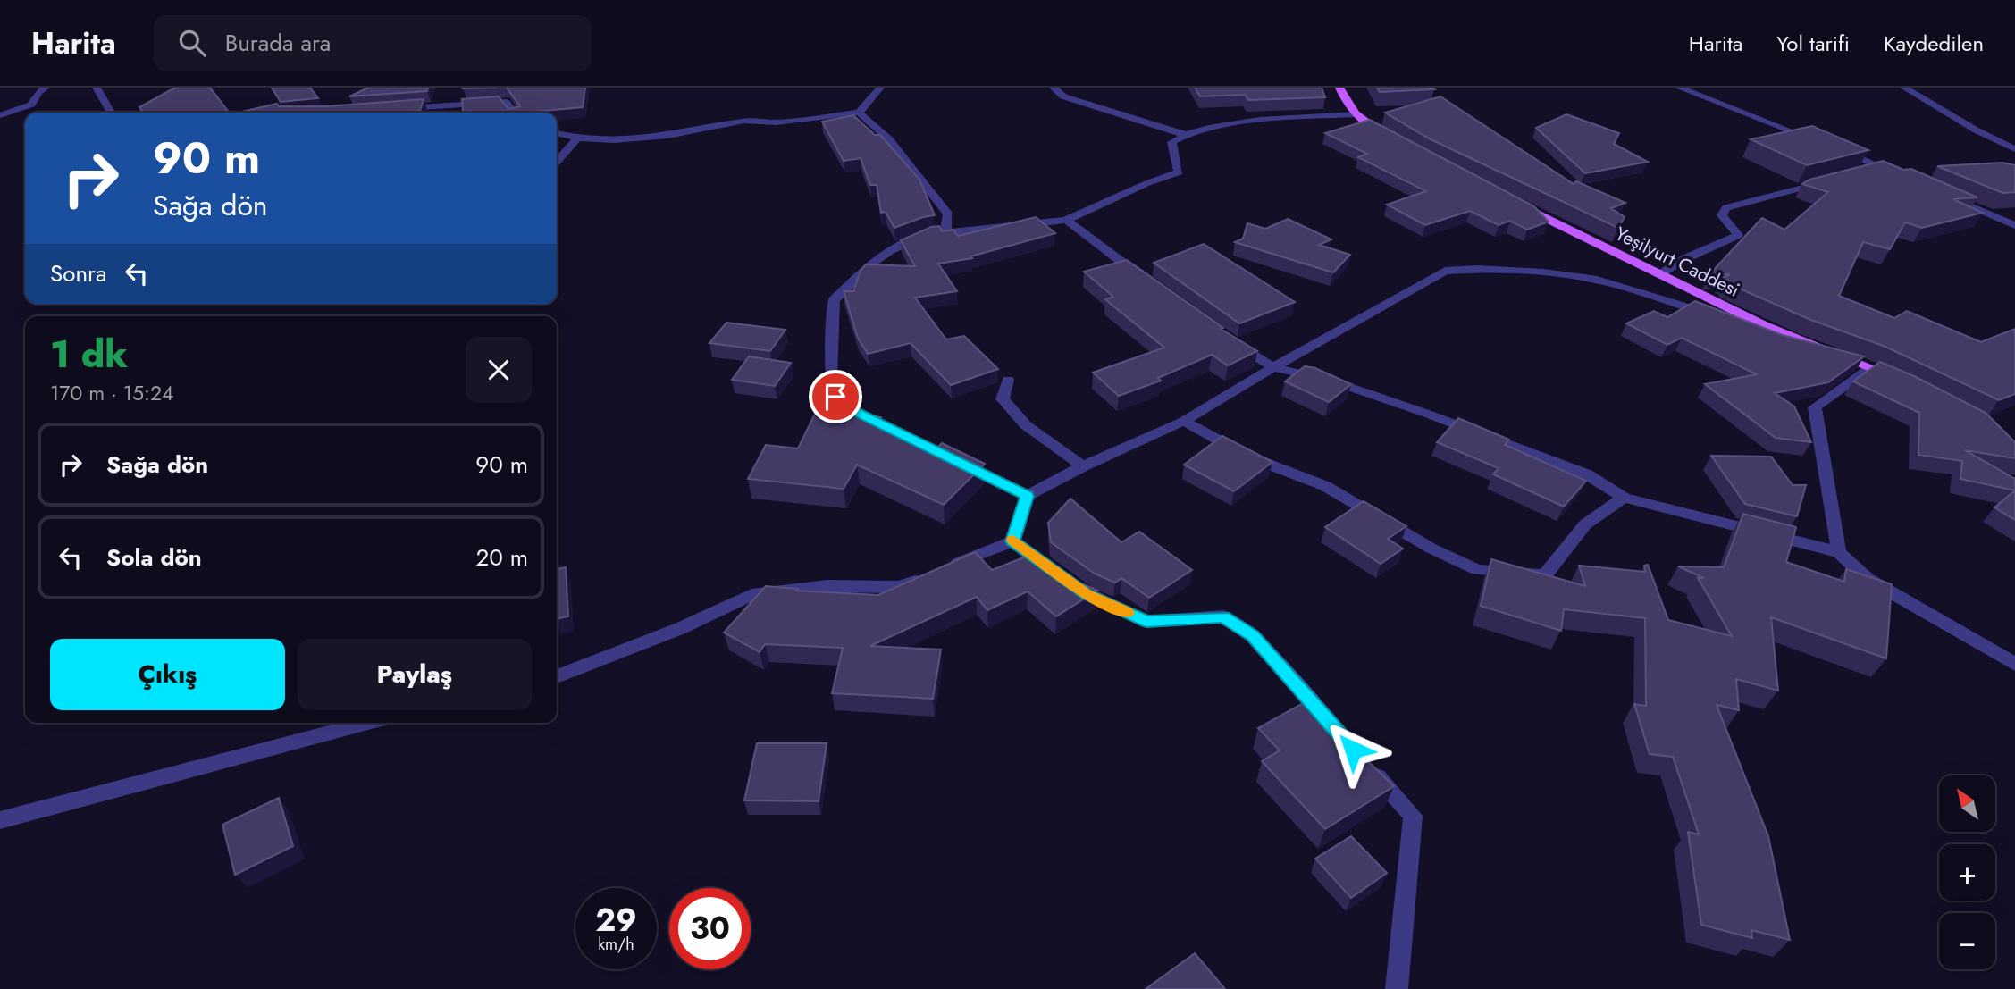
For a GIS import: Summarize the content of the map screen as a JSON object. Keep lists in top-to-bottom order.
{
  "streets": {
    "main road": ["Yeşilyurt Caddesi"]
  },
  "north": "top left",
  "page": {
    "header": "Harita",
    "search": "Burada ara",
    "nav": ["Harita", "Yol tarifi", "Kaydedilen"],
    "turn": ["90 m", "Sağa dön"],
    "then": "Sonra",
    "heading": ["1 dk", "170 m · 15:24"],
    "list": [
      {
        "name": "Sağa dön",
        "value": "90 m"
      },
      {
        "name": "Sola dön",
        "value": "20 m"
      }
    ],
    "buttons": ["Çıkış", "Paylaş"],
    "map_buttons": ["+", "−"],
    "speed": "29 km/h",
    "limit": "30"
  }
}
